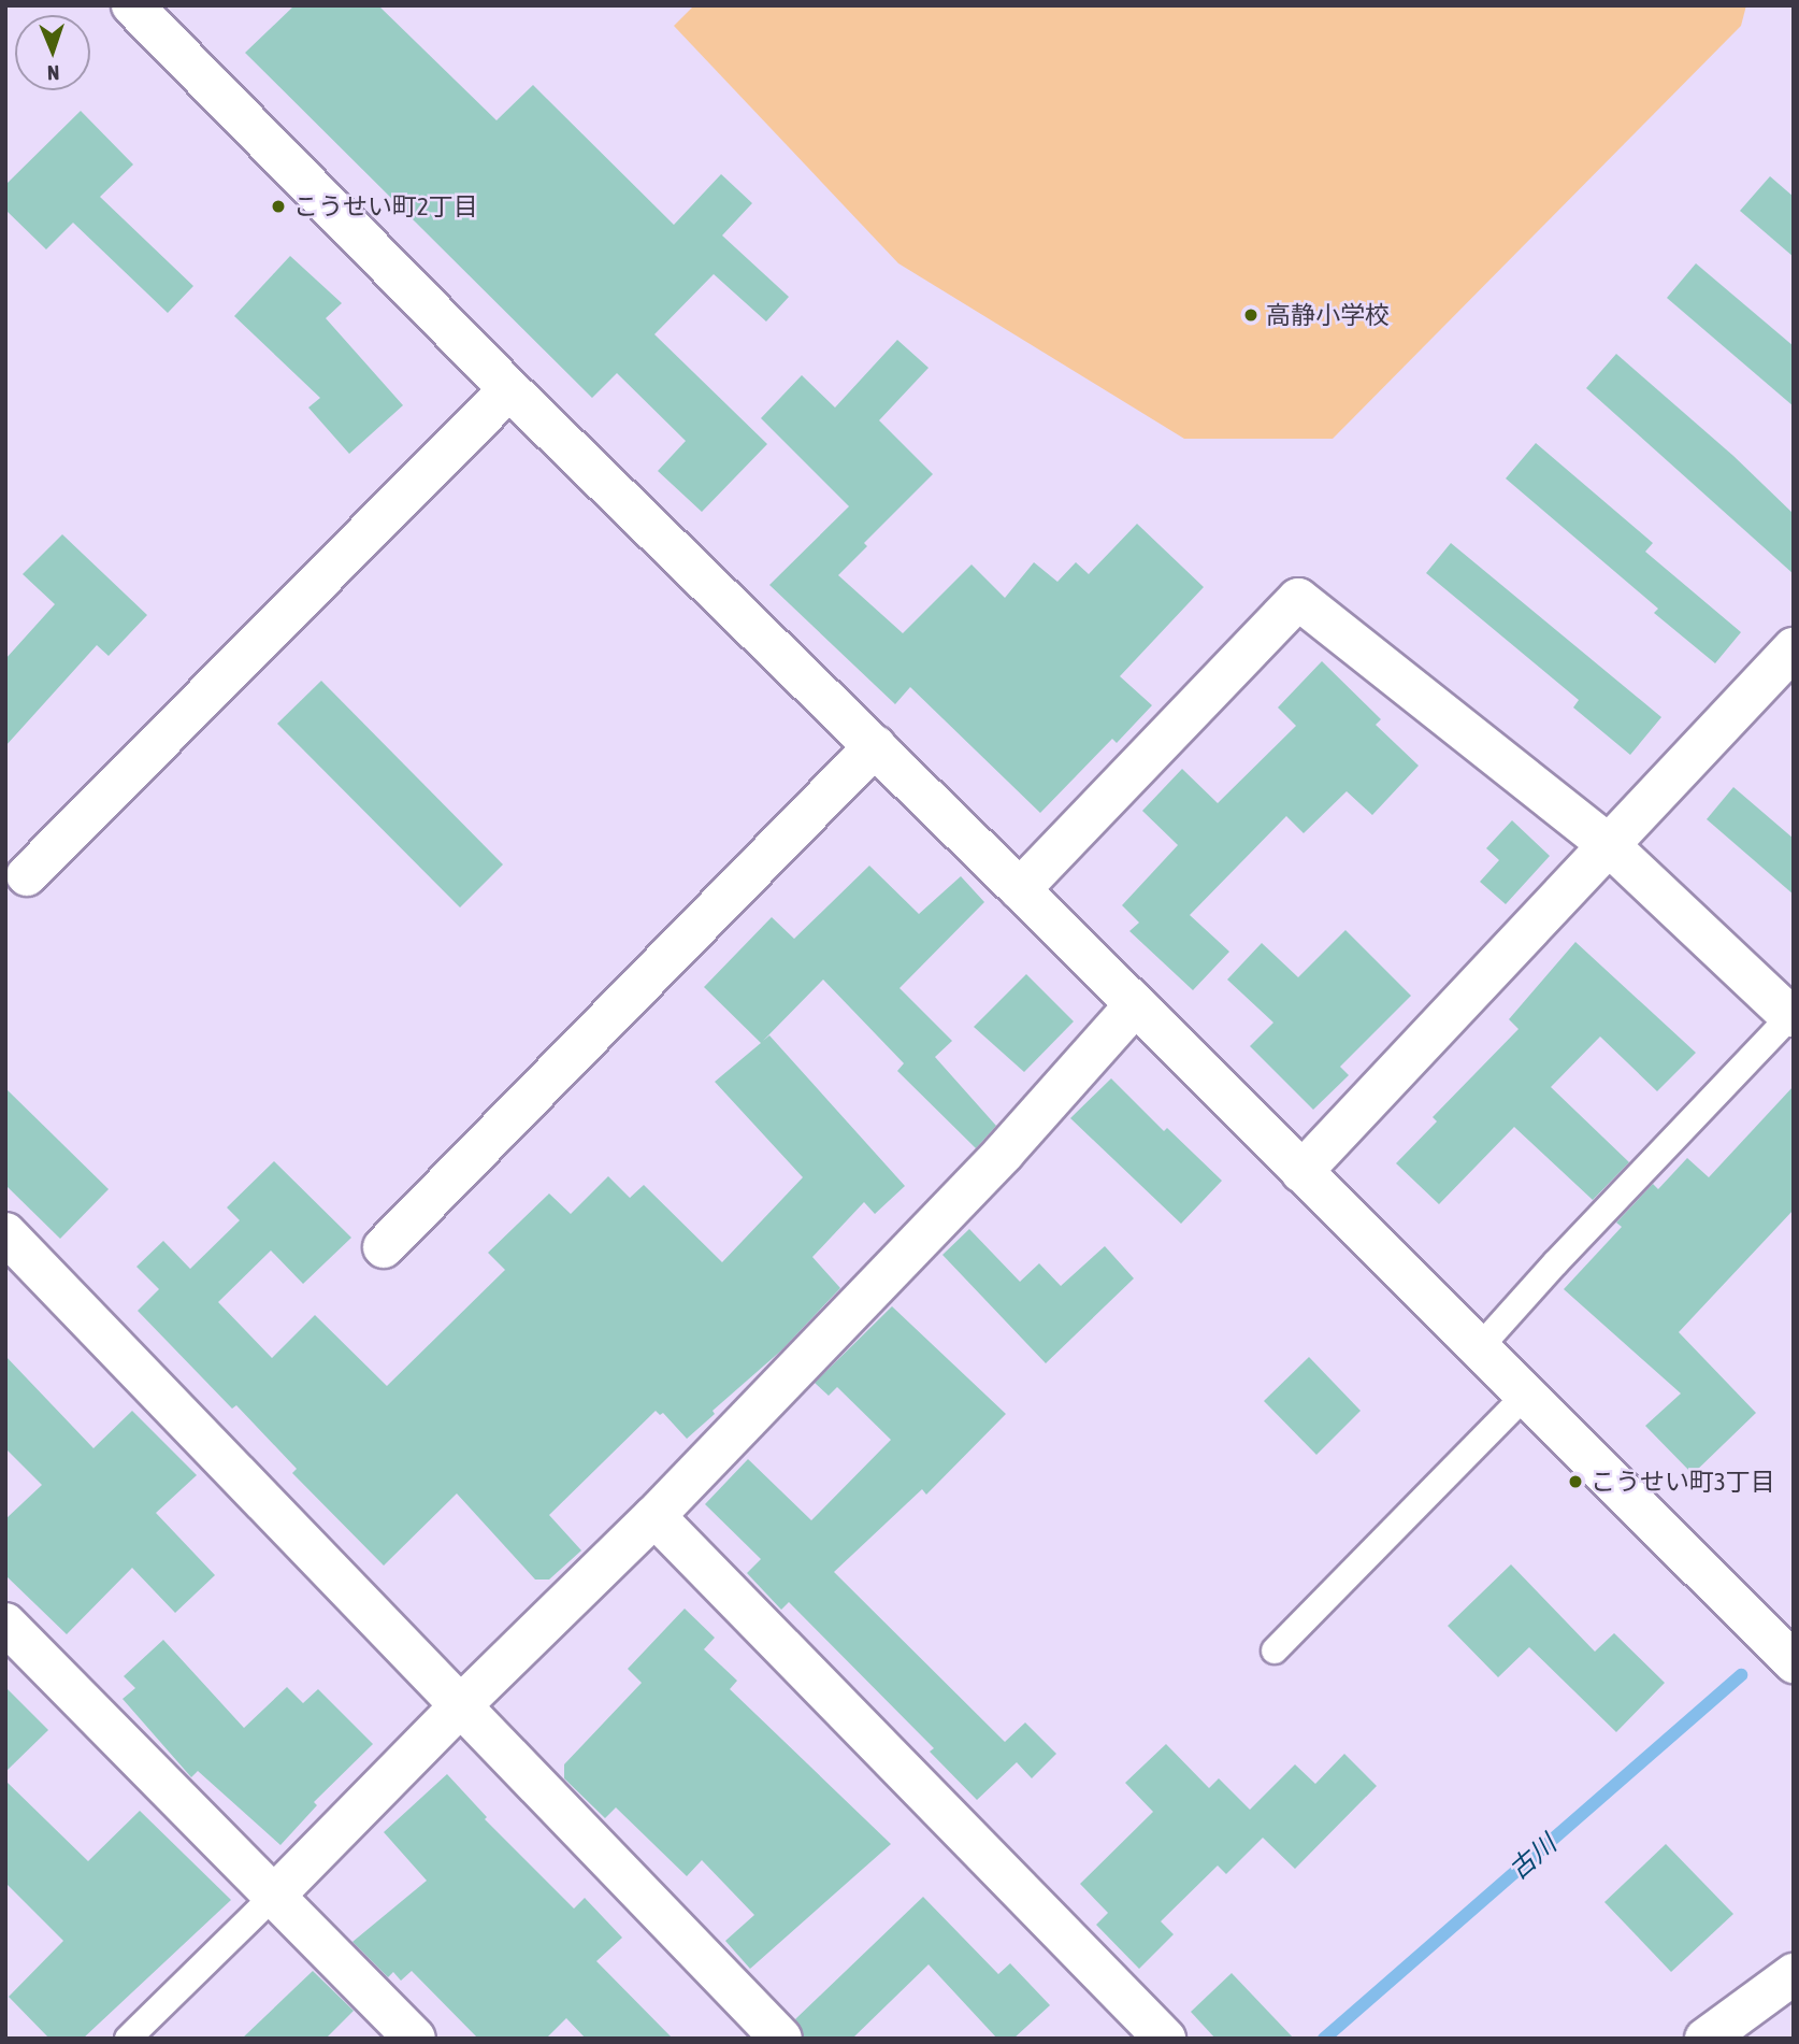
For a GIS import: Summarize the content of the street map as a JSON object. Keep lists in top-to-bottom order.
{
  "water": ["古川"],
  "places": ["こうせい町2丁目", "高静小学校", "こうせい町3丁目"],
  "north": "bottom"
}
